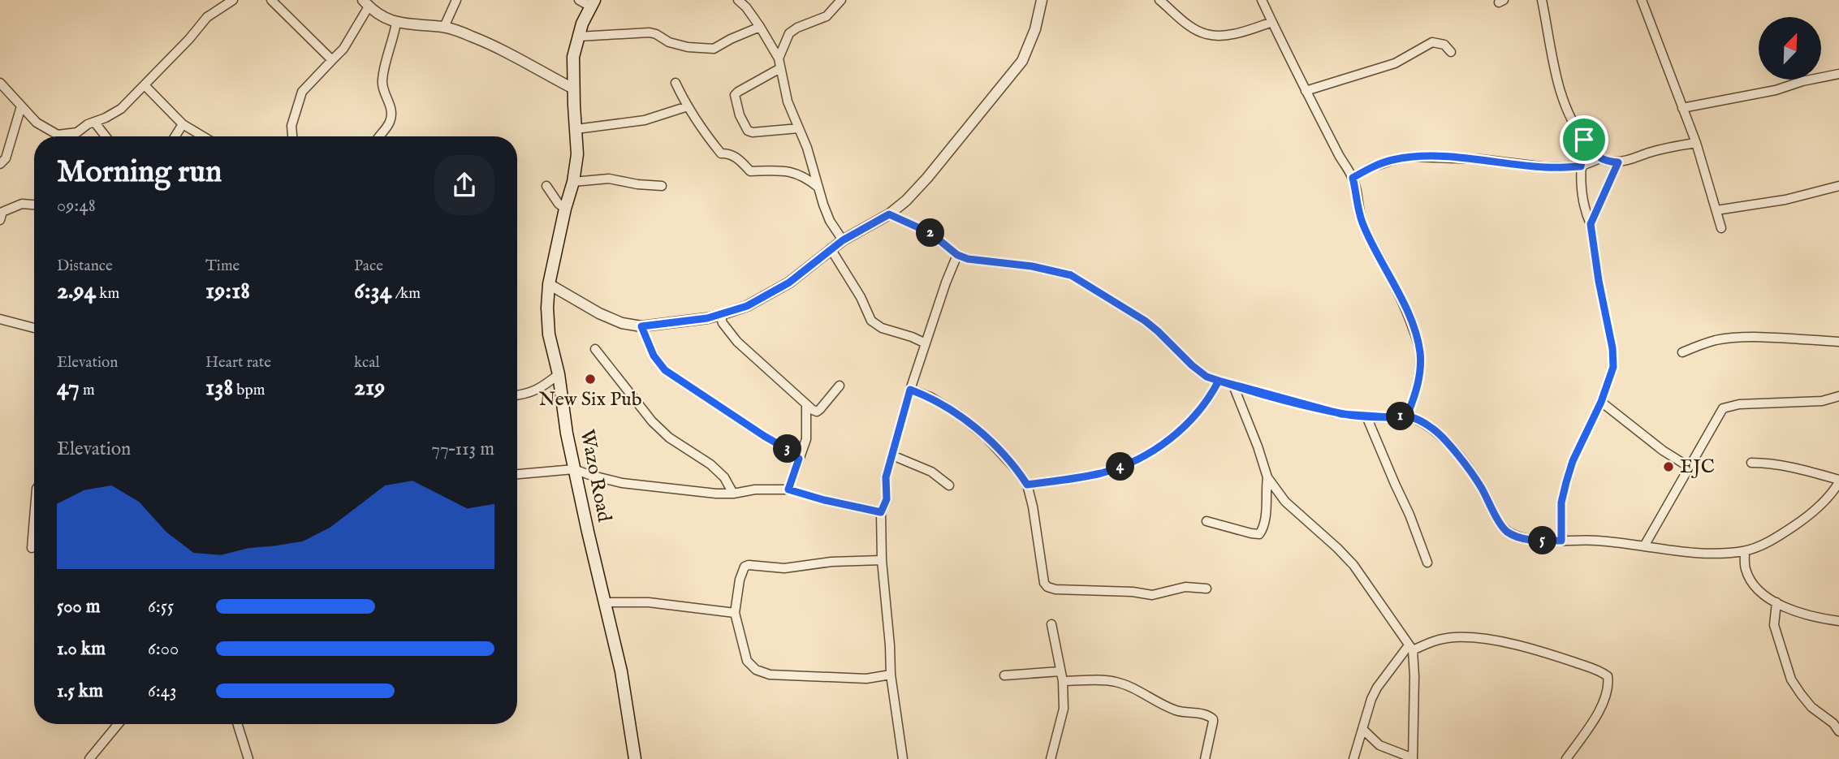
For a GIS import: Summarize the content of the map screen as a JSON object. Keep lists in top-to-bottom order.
{
  "streets": {
    "main road": ["Wazo Road"]
  },
  "places": ["New Six Pub", "EJC"],
  "north": "top right",
  "page": {
    "heading": ["Morning run", "09:48"],
    "pins": [
      "2",
      "1",
      "3",
      "4",
      "5"
    ],
    "stats": [
      ["Distance", "2.94 km"],
      ["Time", "19:18"],
      ["Pace", "6:34 /km"],
      ["Elevation", "47 m"],
      ["Heart rate", "138 bpm"],
      ["kcal", "219"]
    ],
    "chart": ["Elevation", "77–113 m"],
    "list": [
      {
        "name": "500 m",
        "note": "6:55"
      },
      {
        "name": "1.0 km",
        "note": "6:00"
      },
      {
        "name": "1.5 km",
        "note": "6:43"
      }
    ]
  }
}
